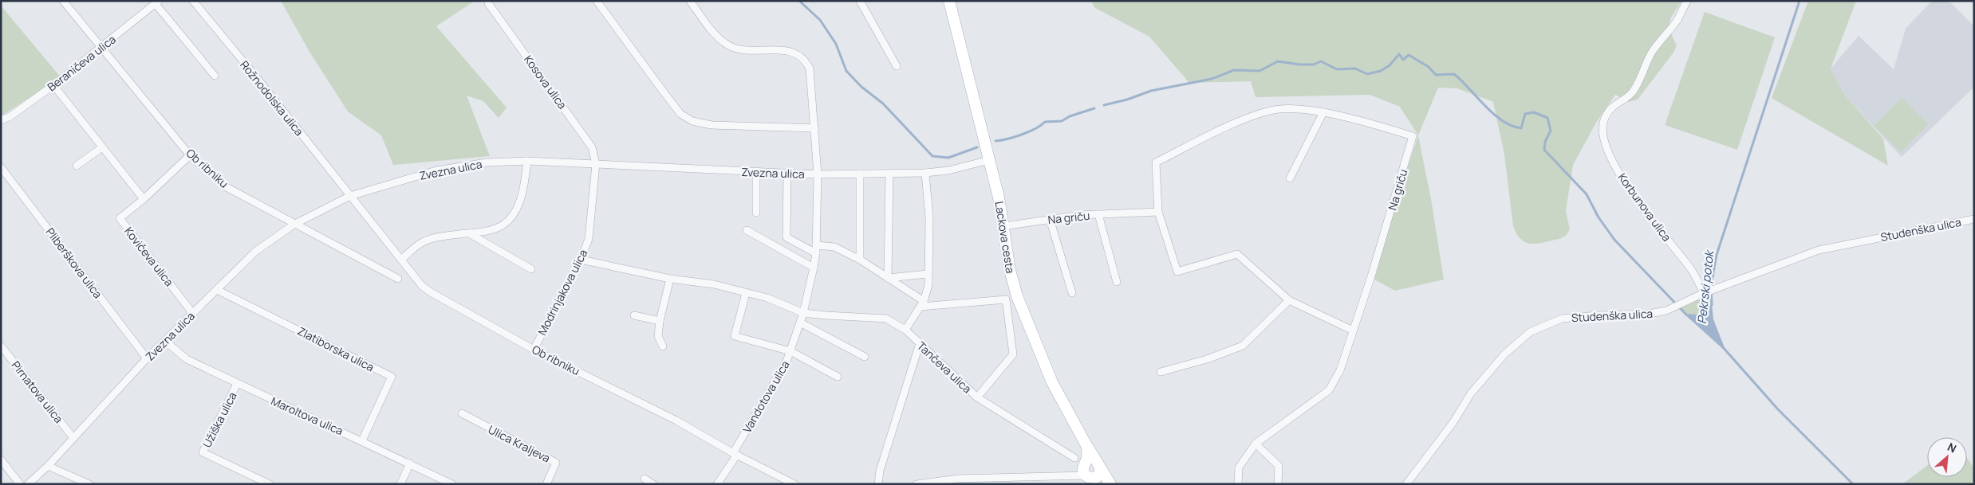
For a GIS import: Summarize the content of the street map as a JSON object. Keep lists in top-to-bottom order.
{
  "streets": {
    "street": [
      "Beraničeva ulica",
      "Kosova ulica",
      "Rožnodolska ulica",
      "Ob ribniku",
      "Zvezna ulica",
      "Na griču",
      "Korbunova ulica",
      "Studenška ulica",
      "Lackova cesta",
      "Kovičeva ulica",
      "Pliberškova ulica",
      "Modrinjakova ulica",
      "Zlatiborska ulica",
      "Tančeva ulica",
      "Pirnatova ulica",
      "Vandotova ulica",
      "Maroltova ulica",
      "Užiška ulica",
      "Ulica Kraljeva"
    ]
  },
  "crossings": [
    ["Beraničeva ulica", "Ob ribniku"],
    ["Kosova ulica", "Zvezna ulica"],
    ["Kosova ulica", "Modrinjakova ulica"],
    ["Rožnodolska ulica", "Ob ribniku"],
    ["Rožnodolska ulica", "Zvezna ulica"],
    ["Ob ribniku", "Zvezna ulica"],
    ["Ob ribniku", "Kovičeva ulica"],
    ["Ob ribniku", "Modrinjakova ulica"],
    ["Ob ribniku", "Vandotova ulica"],
    ["Zvezna ulica", "Lackova cesta"],
    ["Zvezna ulica", "Kovičeva ulica"],
    ["Zvezna ulica", "Pliberškova ulica"],
    ["Zvezna ulica", "Modrinjakova ulica"],
    ["Zvezna ulica", "Zlatiborska ulica"],
    ["Zvezna ulica", "Pirnatova ulica"],
    ["Zvezna ulica", "Vandotova ulica"],
    ["Zvezna ulica", "Maroltova ulica"],
    ["Na griču", "Lackova cesta"],
    ["Korbunova ulica", "Studenška ulica"],
    ["Modrinjakova ulica", "Tančeva ulica"],
    ["Zlatiborska ulica", "Maroltova ulica"],
    ["Tančeva ulica", "Vandotova ulica"],
    ["Maroltova ulica", "Užiška ulica"]
  ],
  "water": ["Pekrski potok"],
  "north": "top right"
}
